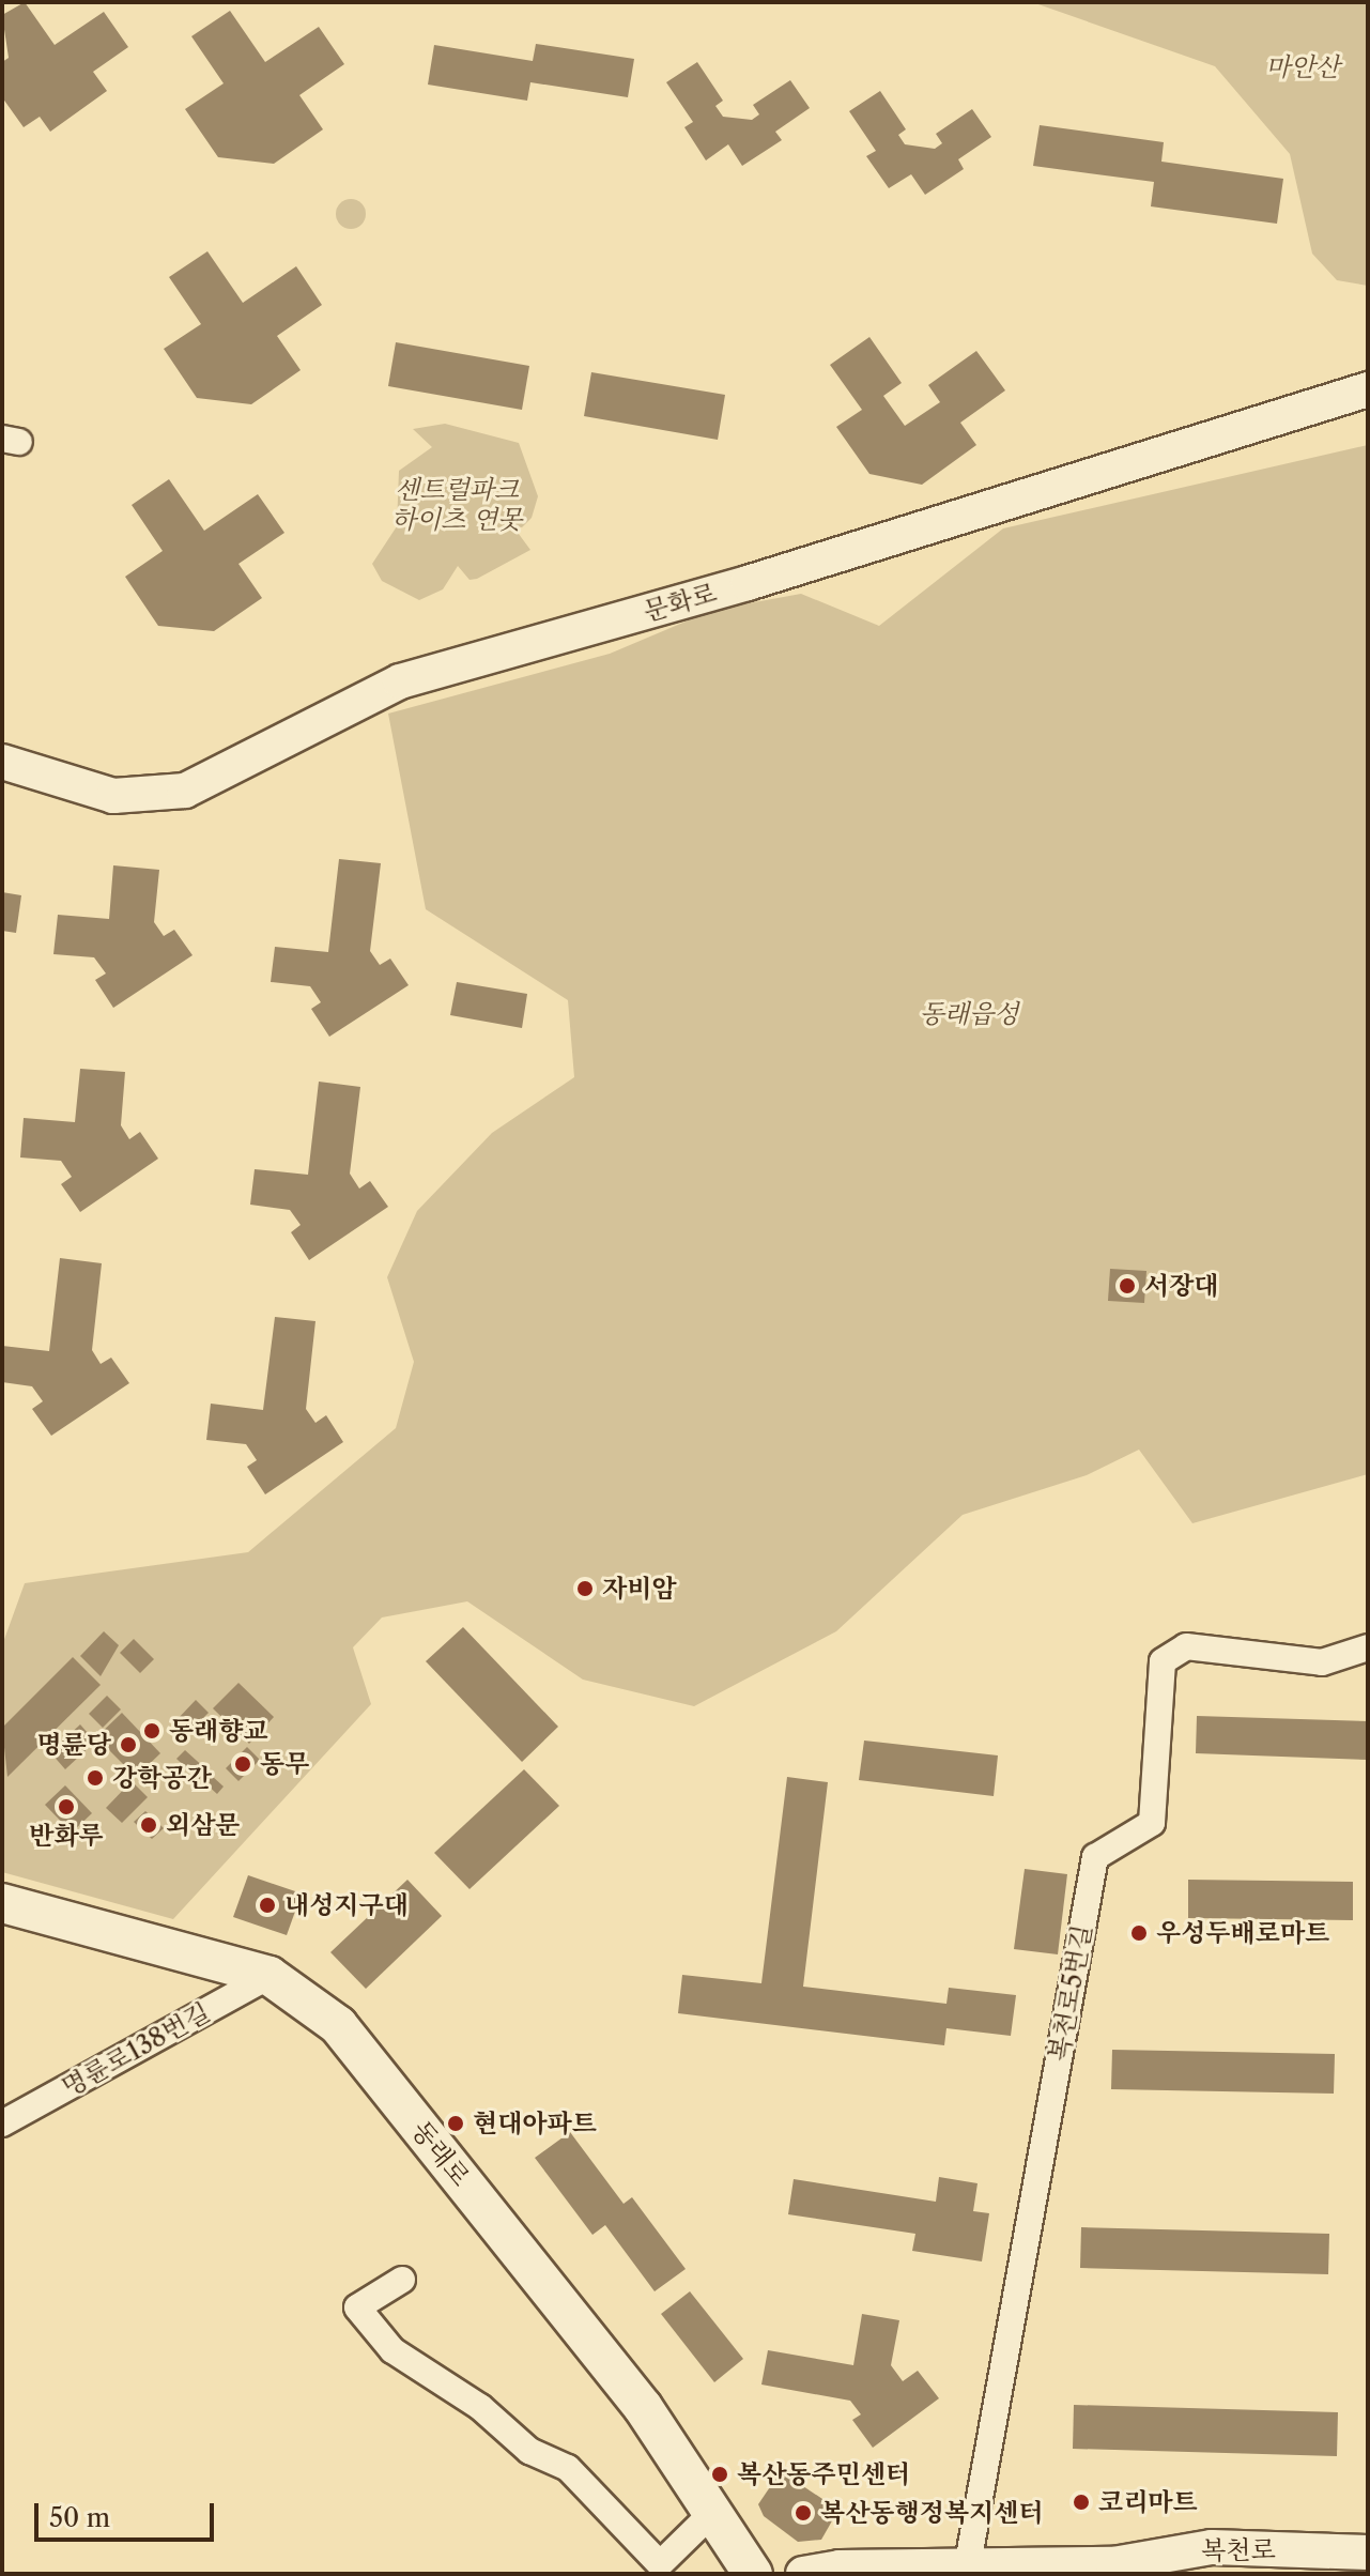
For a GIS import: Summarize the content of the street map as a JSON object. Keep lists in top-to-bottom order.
{
  "streets": {
    "main road": ["동래로"],
    "street": [
      "문화로",
      "복천로5번길",
      "명륜로138번길",
      "복천로"
    ]
  },
  "crossings": [
    ["복천로5번길", "복천로"],
    ["명륜로138번길", "동래로"]
  ],
  "parks": ["마안산", "센트럴파크 하이츠 연못", "동래읍성"],
  "places": [
    "서장대",
    "자비암",
    "동래향교",
    "명륜당",
    "동무",
    "강학공간",
    "반화루",
    "외삼문",
    "내성지구대",
    "우성두배로마트",
    "현대아파트",
    "복산동주민센터",
    "코리마트",
    "복산동행정복지센터"
  ],
  "scale_bar": "50 m"
}
